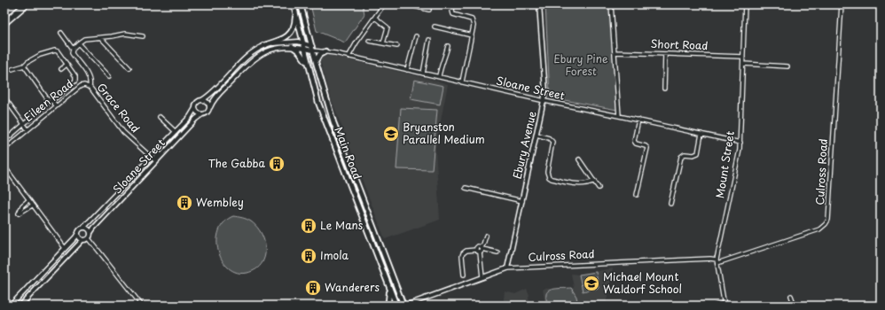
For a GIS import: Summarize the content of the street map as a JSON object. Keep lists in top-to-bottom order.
{
  "streets": {
    "main road": ["Main Road"],
    "street": [
      "Short Road",
      "Sloane Street",
      "Eileen Road",
      "Grace Road",
      "Ebury Avenue",
      "Mount Street",
      "Culross Road"
    ]
  },
  "crossings": [
    ["Short Road", "Mount Street"],
    ["Sloane Street", "Grace Road"],
    ["Sloane Street", "Ebury Avenue"],
    ["Sloane Street", "Main Road"],
    ["Sloane Street", "Mount Street"],
    ["Eileen Road", "Grace Road"],
    ["Ebury Avenue", "Culross Road"],
    ["Main Road", "Culross Road"],
    ["Mount Street", "Culross Road"]
  ],
  "parks": ["Ebury Pine Forest"],
  "places": {
    "school or university": ["Bryanston Parallel Medium", "Michael Mount Waldorf School"],
    "building": [
      "The Gabba",
      "Wembley",
      "Le Mans",
      "Imola",
      "Wanderers"
    ]
  }
}
